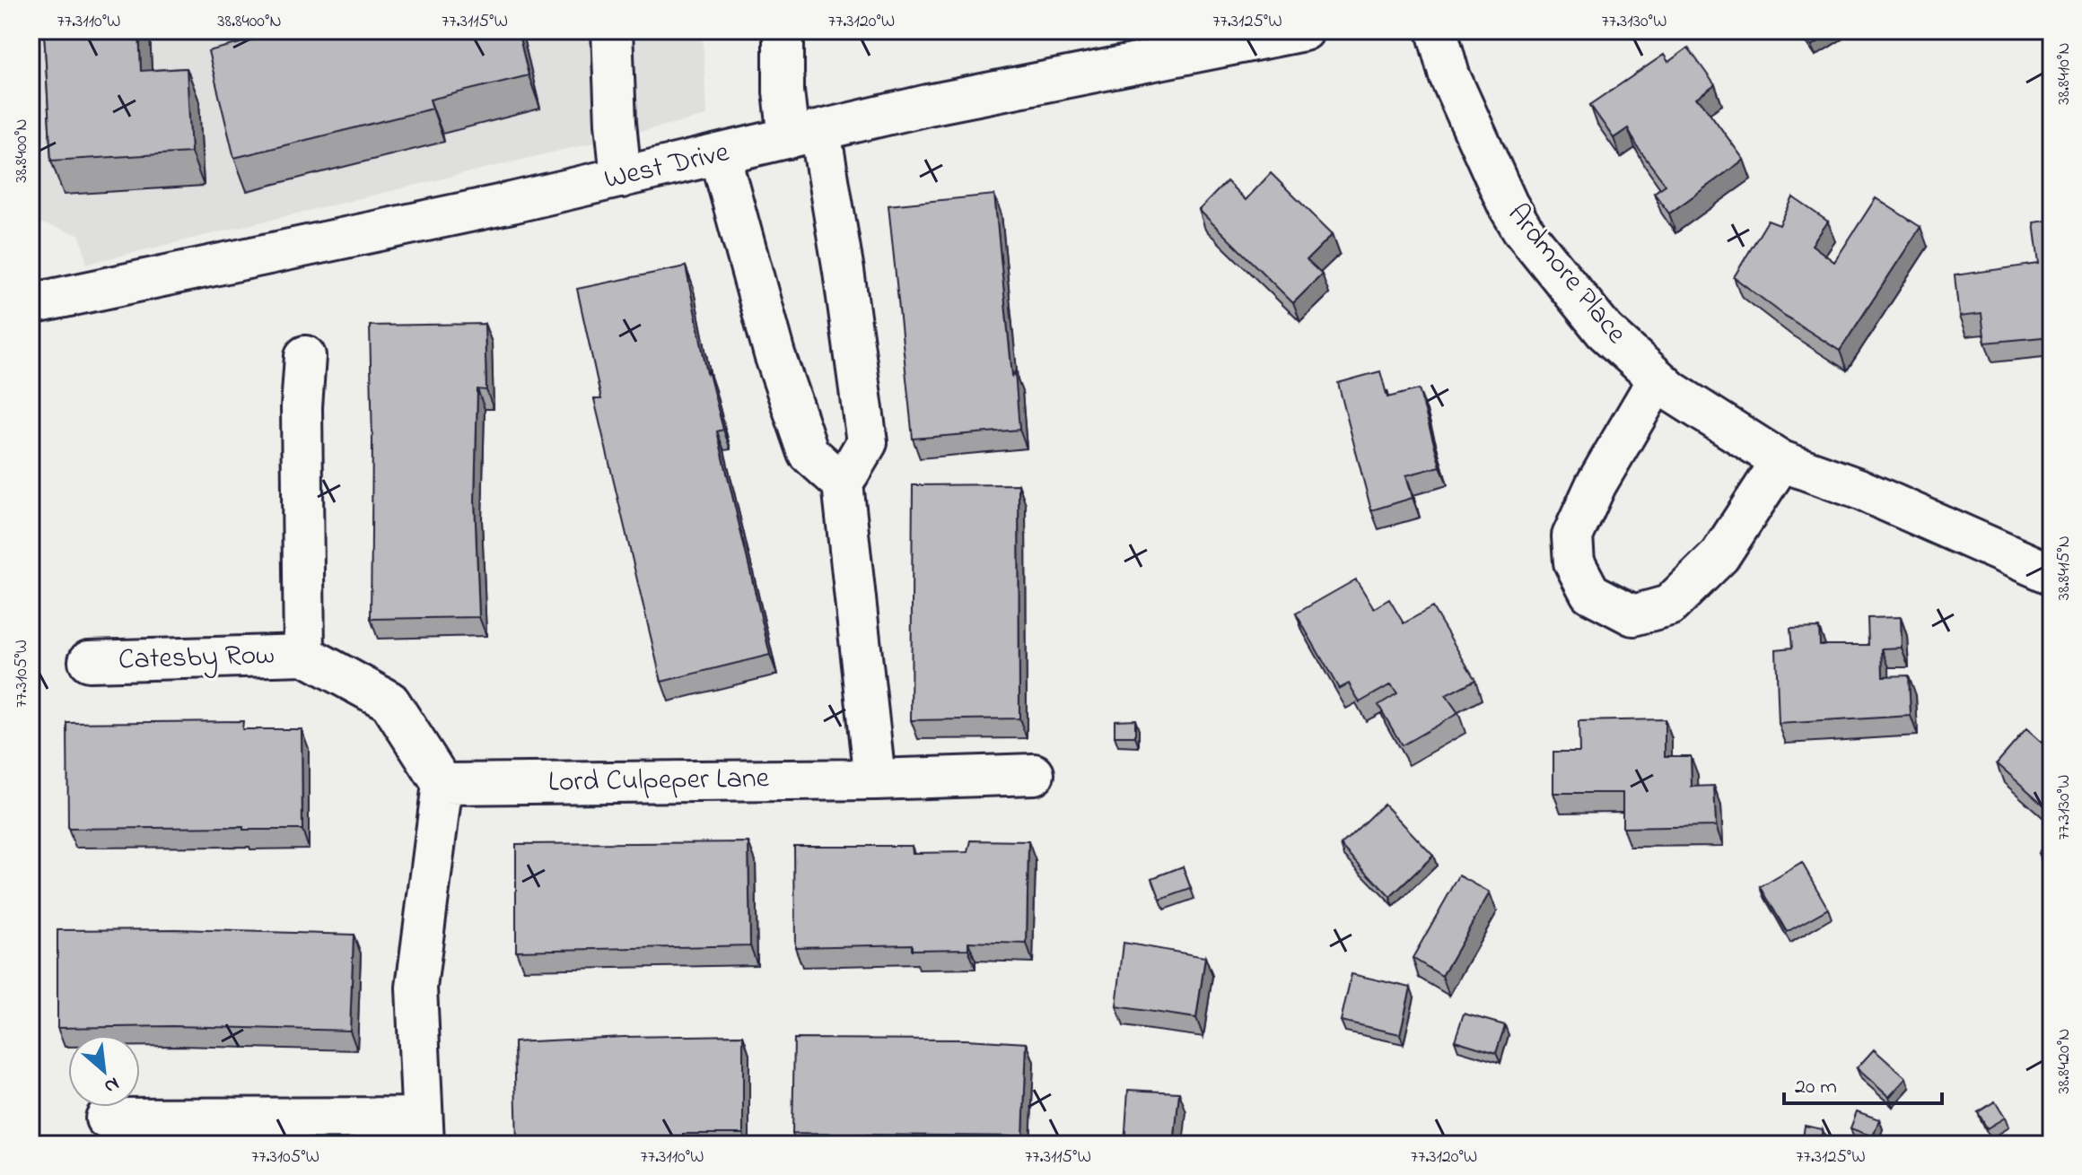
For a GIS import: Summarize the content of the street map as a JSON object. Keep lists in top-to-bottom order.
{
  "streets": {
    "street": [
      "West Drive",
      "Ardmore Place",
      "Catesby Row",
      "Lord Culpeper Lane"
    ]
  },
  "scale_bar": "20 m",
  "north": "bottom right",
  "coordinates": [
    "77.3110°W",
    "38.8400°N",
    "77.3115°W",
    "77.3120°W",
    "77.3125°W",
    "77.3130°W",
    "38.8410°N",
    "38.8415°N",
    "77.3105°W",
    "38.8420°N"
  ]
}
